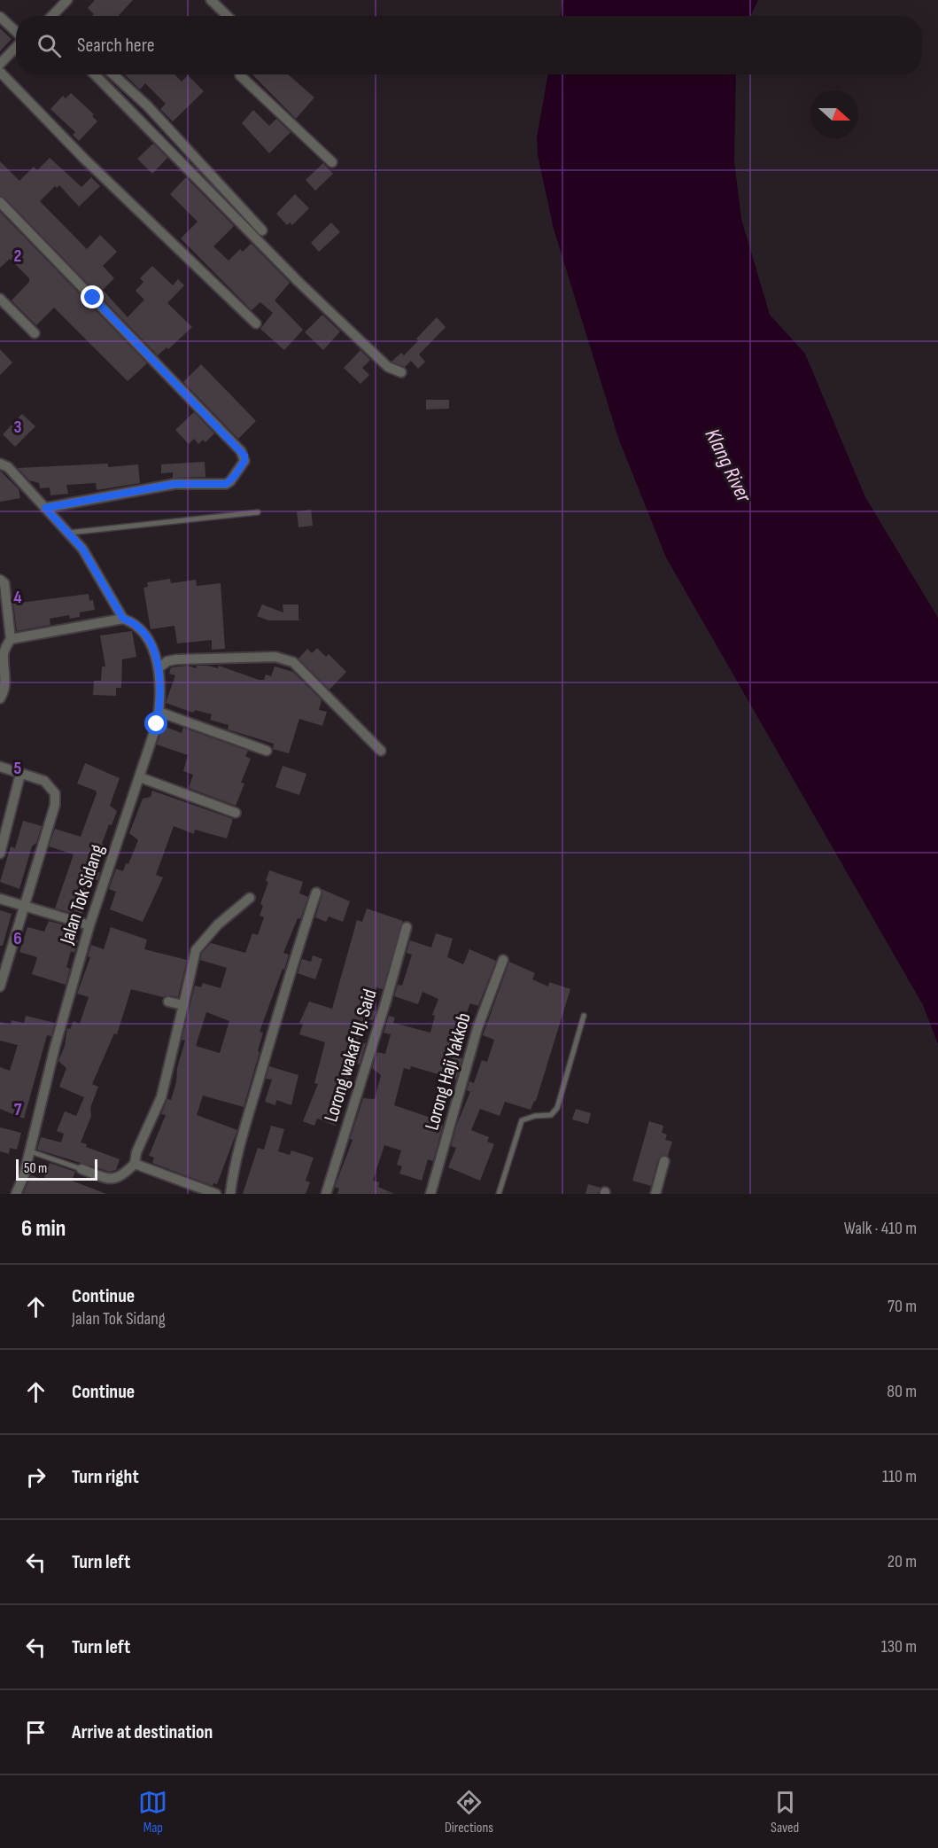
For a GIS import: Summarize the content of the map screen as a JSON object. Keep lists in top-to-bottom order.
{
  "streets": {
    "street": ["Jalan Tok Sidang", "Lorong wakaf HJ. Said", "Lorong Haji Yakkob"]
  },
  "water": ["Klang River"],
  "scale_bar": "50 m",
  "north": "right",
  "page": {
    "search": "Search here",
    "scale": "50 m",
    "heading": ["6 min", "Walk · 410 m"],
    "list": [
      ["Continue", "Jalan Tok Sidang", "70 m"],
      ["Continue", "80 m"],
      ["Turn right", "110 m"],
      ["Turn left", "20 m"],
      ["Turn left", "130 m"],
      "Arrive at destination"
    ],
    "nav": ["Map", "Directions", "Saved"]
  },
  "grid": {
    "rows": [
      "2",
      "3",
      "4",
      "5",
      "6",
      "7"
    ]
  }
}
